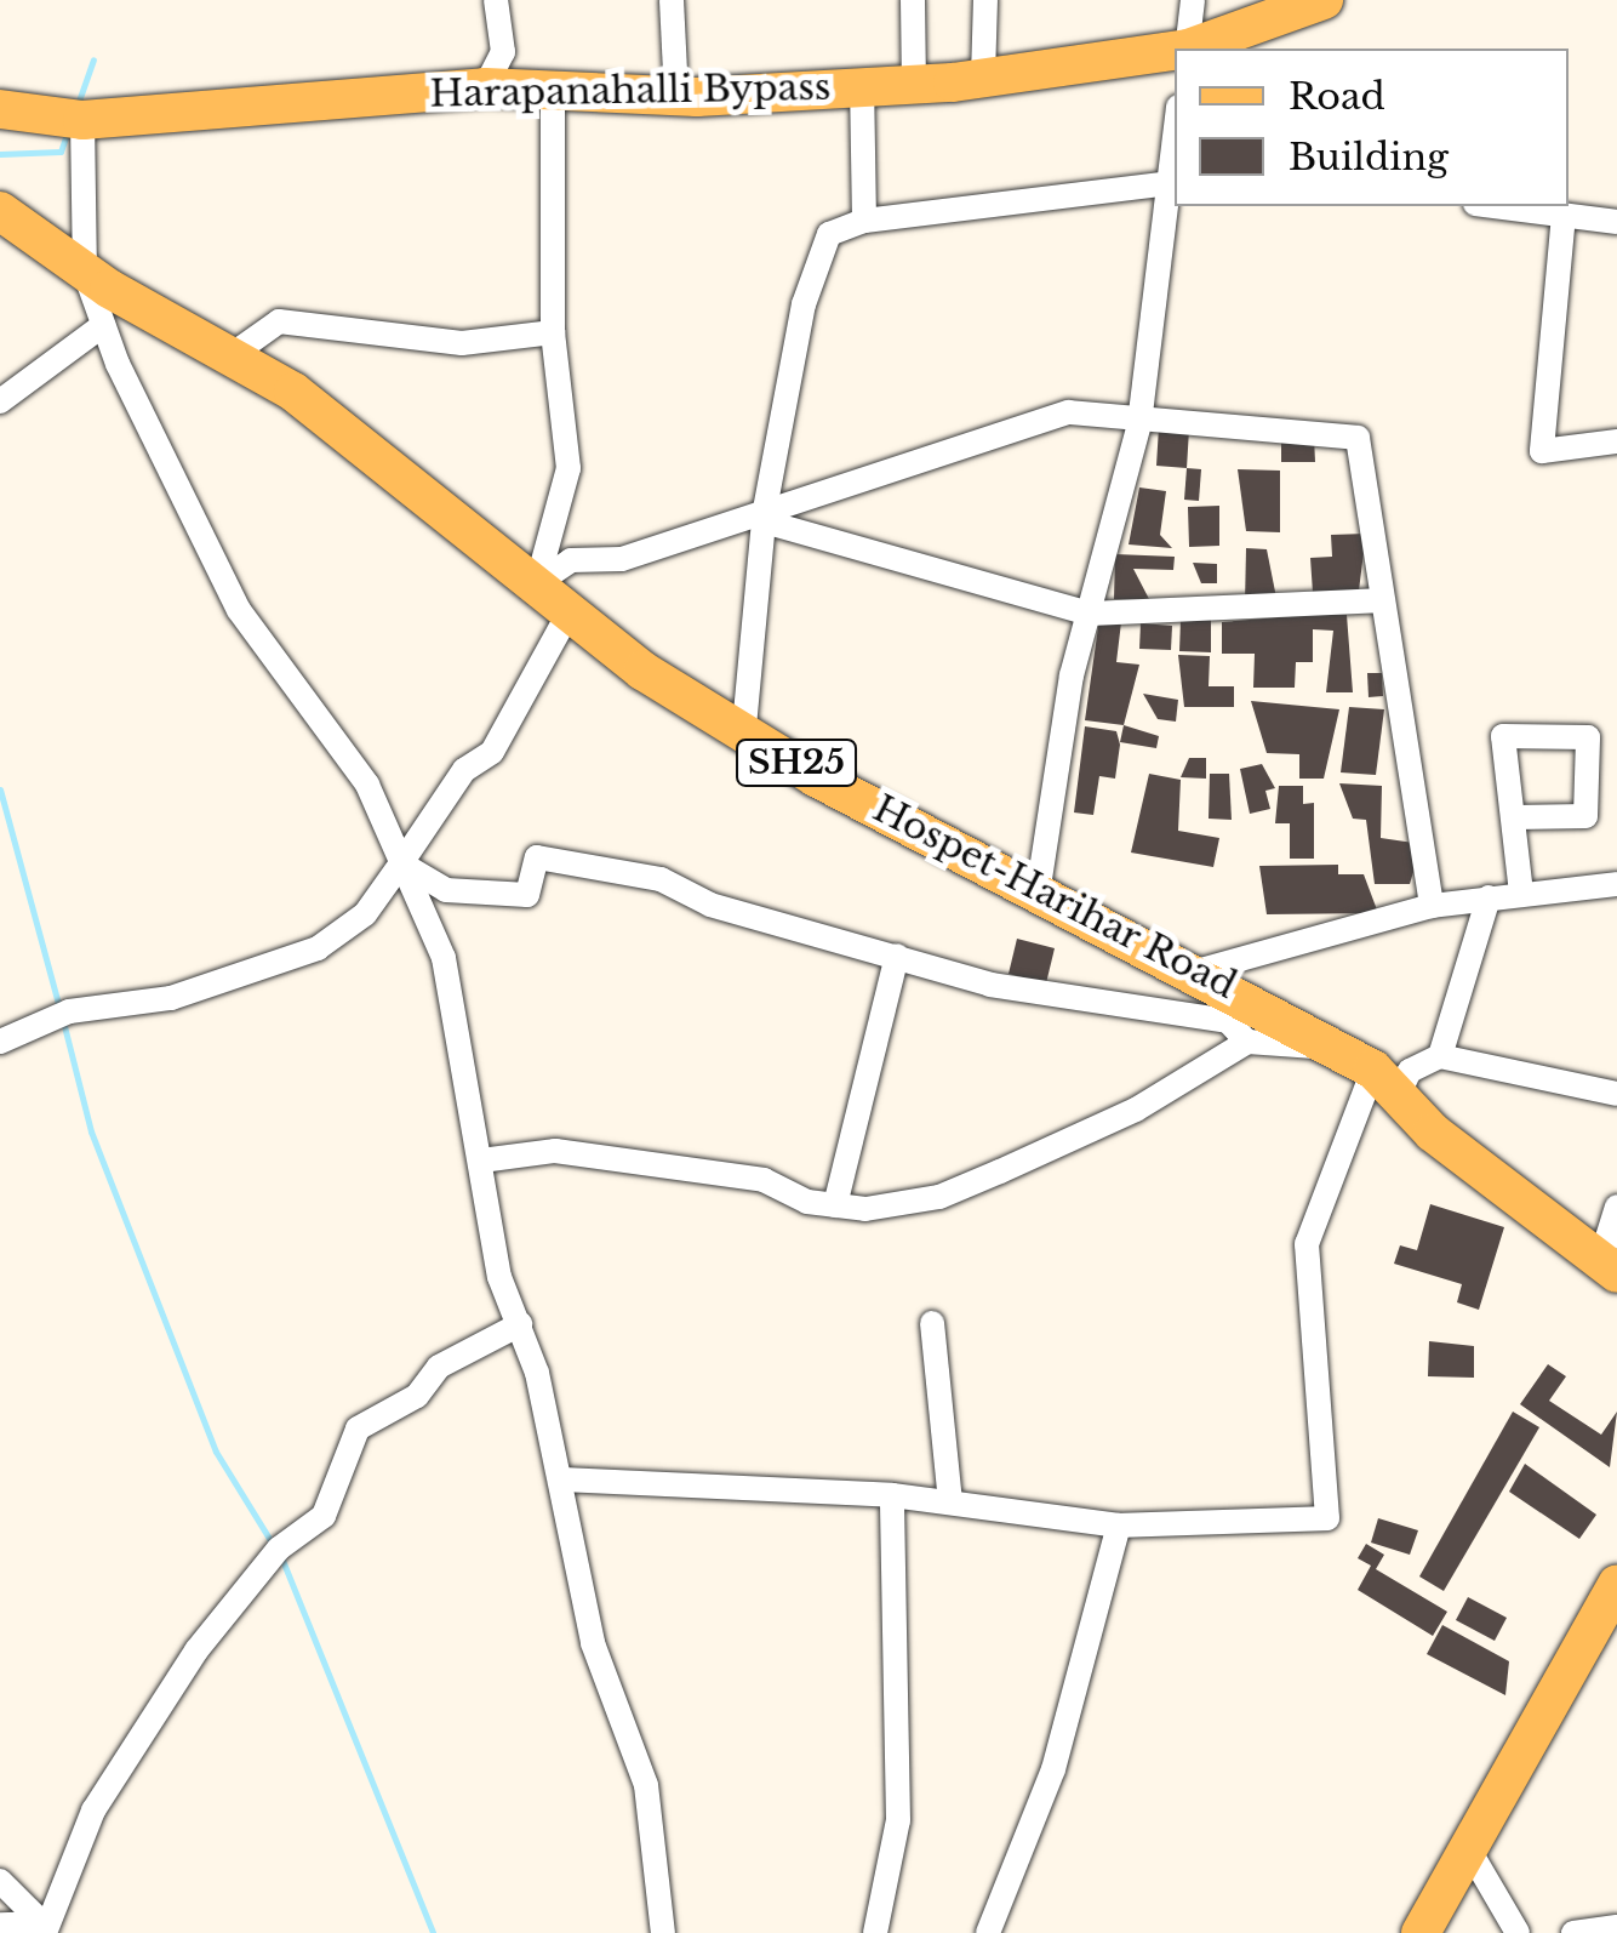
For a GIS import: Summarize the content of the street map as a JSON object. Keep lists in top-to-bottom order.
{
  "streets": {
    "main road": ["Harapanahalli Bypass", "SH25", "Hospet-Harihar Road"]
  },
  "legend": ["Road", "Building"]
}
